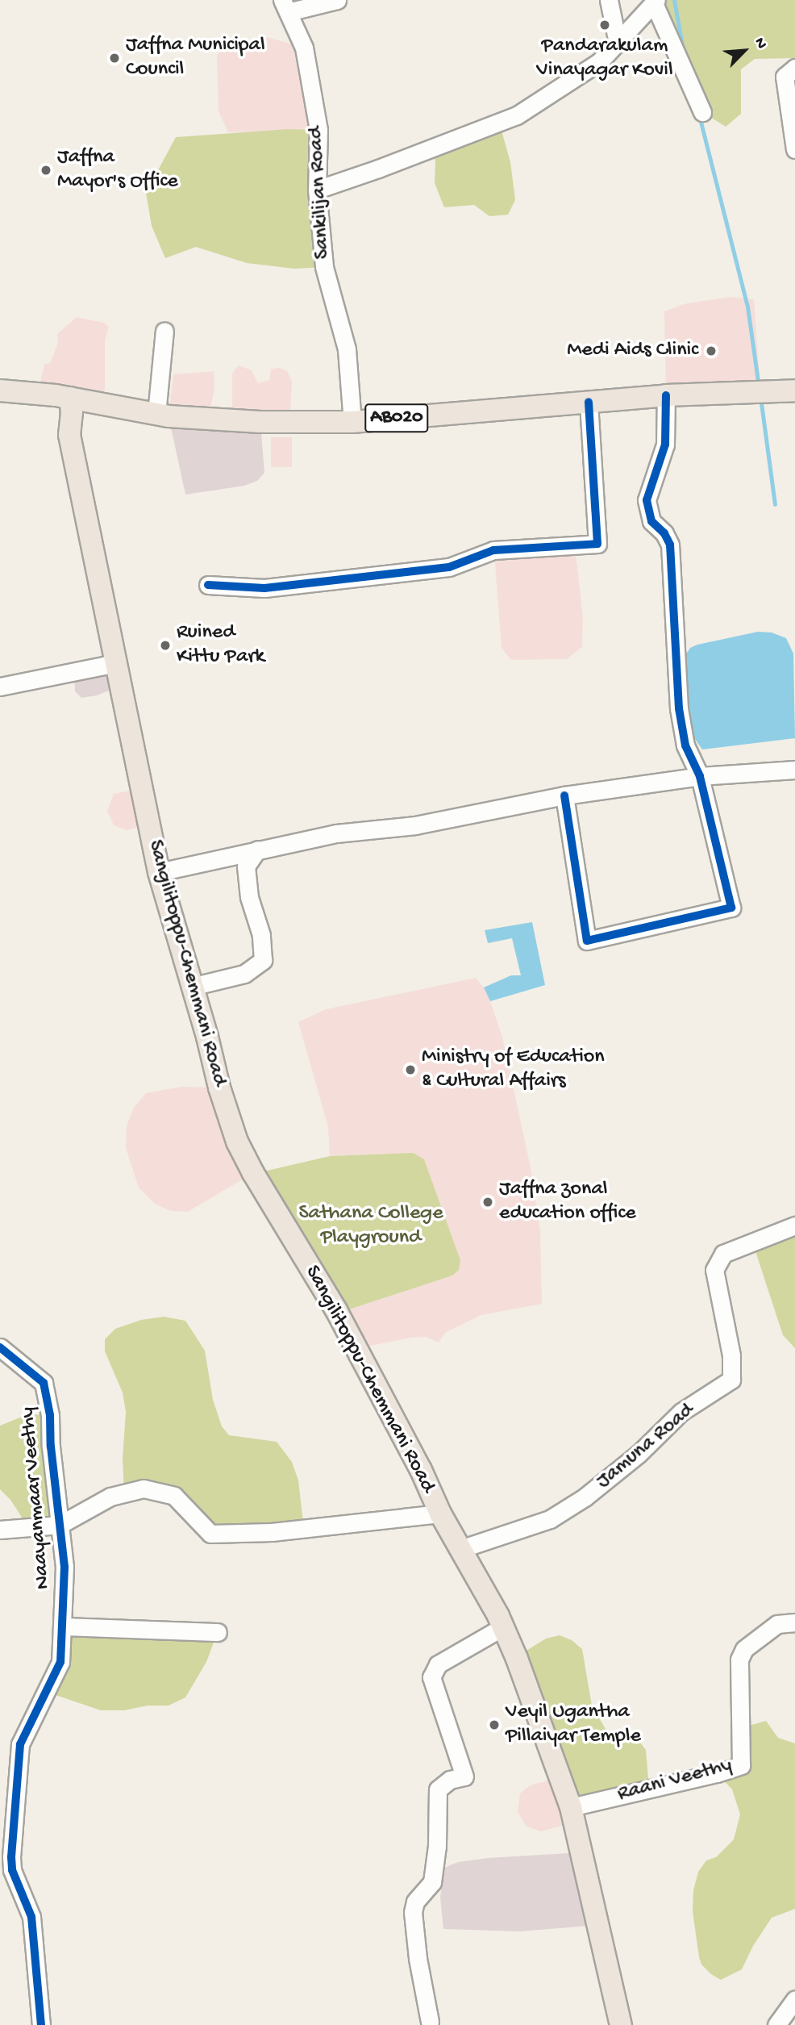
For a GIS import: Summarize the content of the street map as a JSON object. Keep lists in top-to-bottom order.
{
  "streets": {
    "main road": ["AB020", "Sangilitoppu-Chemmani Road"],
    "street": [
      "Sankilijan Road",
      "Jamuna Road",
      "Naayanmaar Veethy",
      "Raani Veethy"
    ]
  },
  "crossings": [
    ["Sankilijan Road", "AB020"],
    ["AB020", "Sangilitoppu-Chemmani Road"],
    ["Sangilitoppu-Chemmani Road", "Jamuna Road"],
    ["Sangilitoppu-Chemmani Road", "Raani Veethy"]
  ],
  "parks": ["Sathana College Playground"],
  "places": [
    "Pandarakulam Vinayagar Kovil",
    "Jaffna Municipal Council",
    "Jaffna Mayor's Office",
    "Medi Aids Clinic",
    "Ruined Kittu Park",
    "Ministry of Education & Cultural Affairs",
    "Jaffna zonal education office",
    "Veyil Ugantha Pillaiyar Temple"
  ],
  "north": "top right"
}
